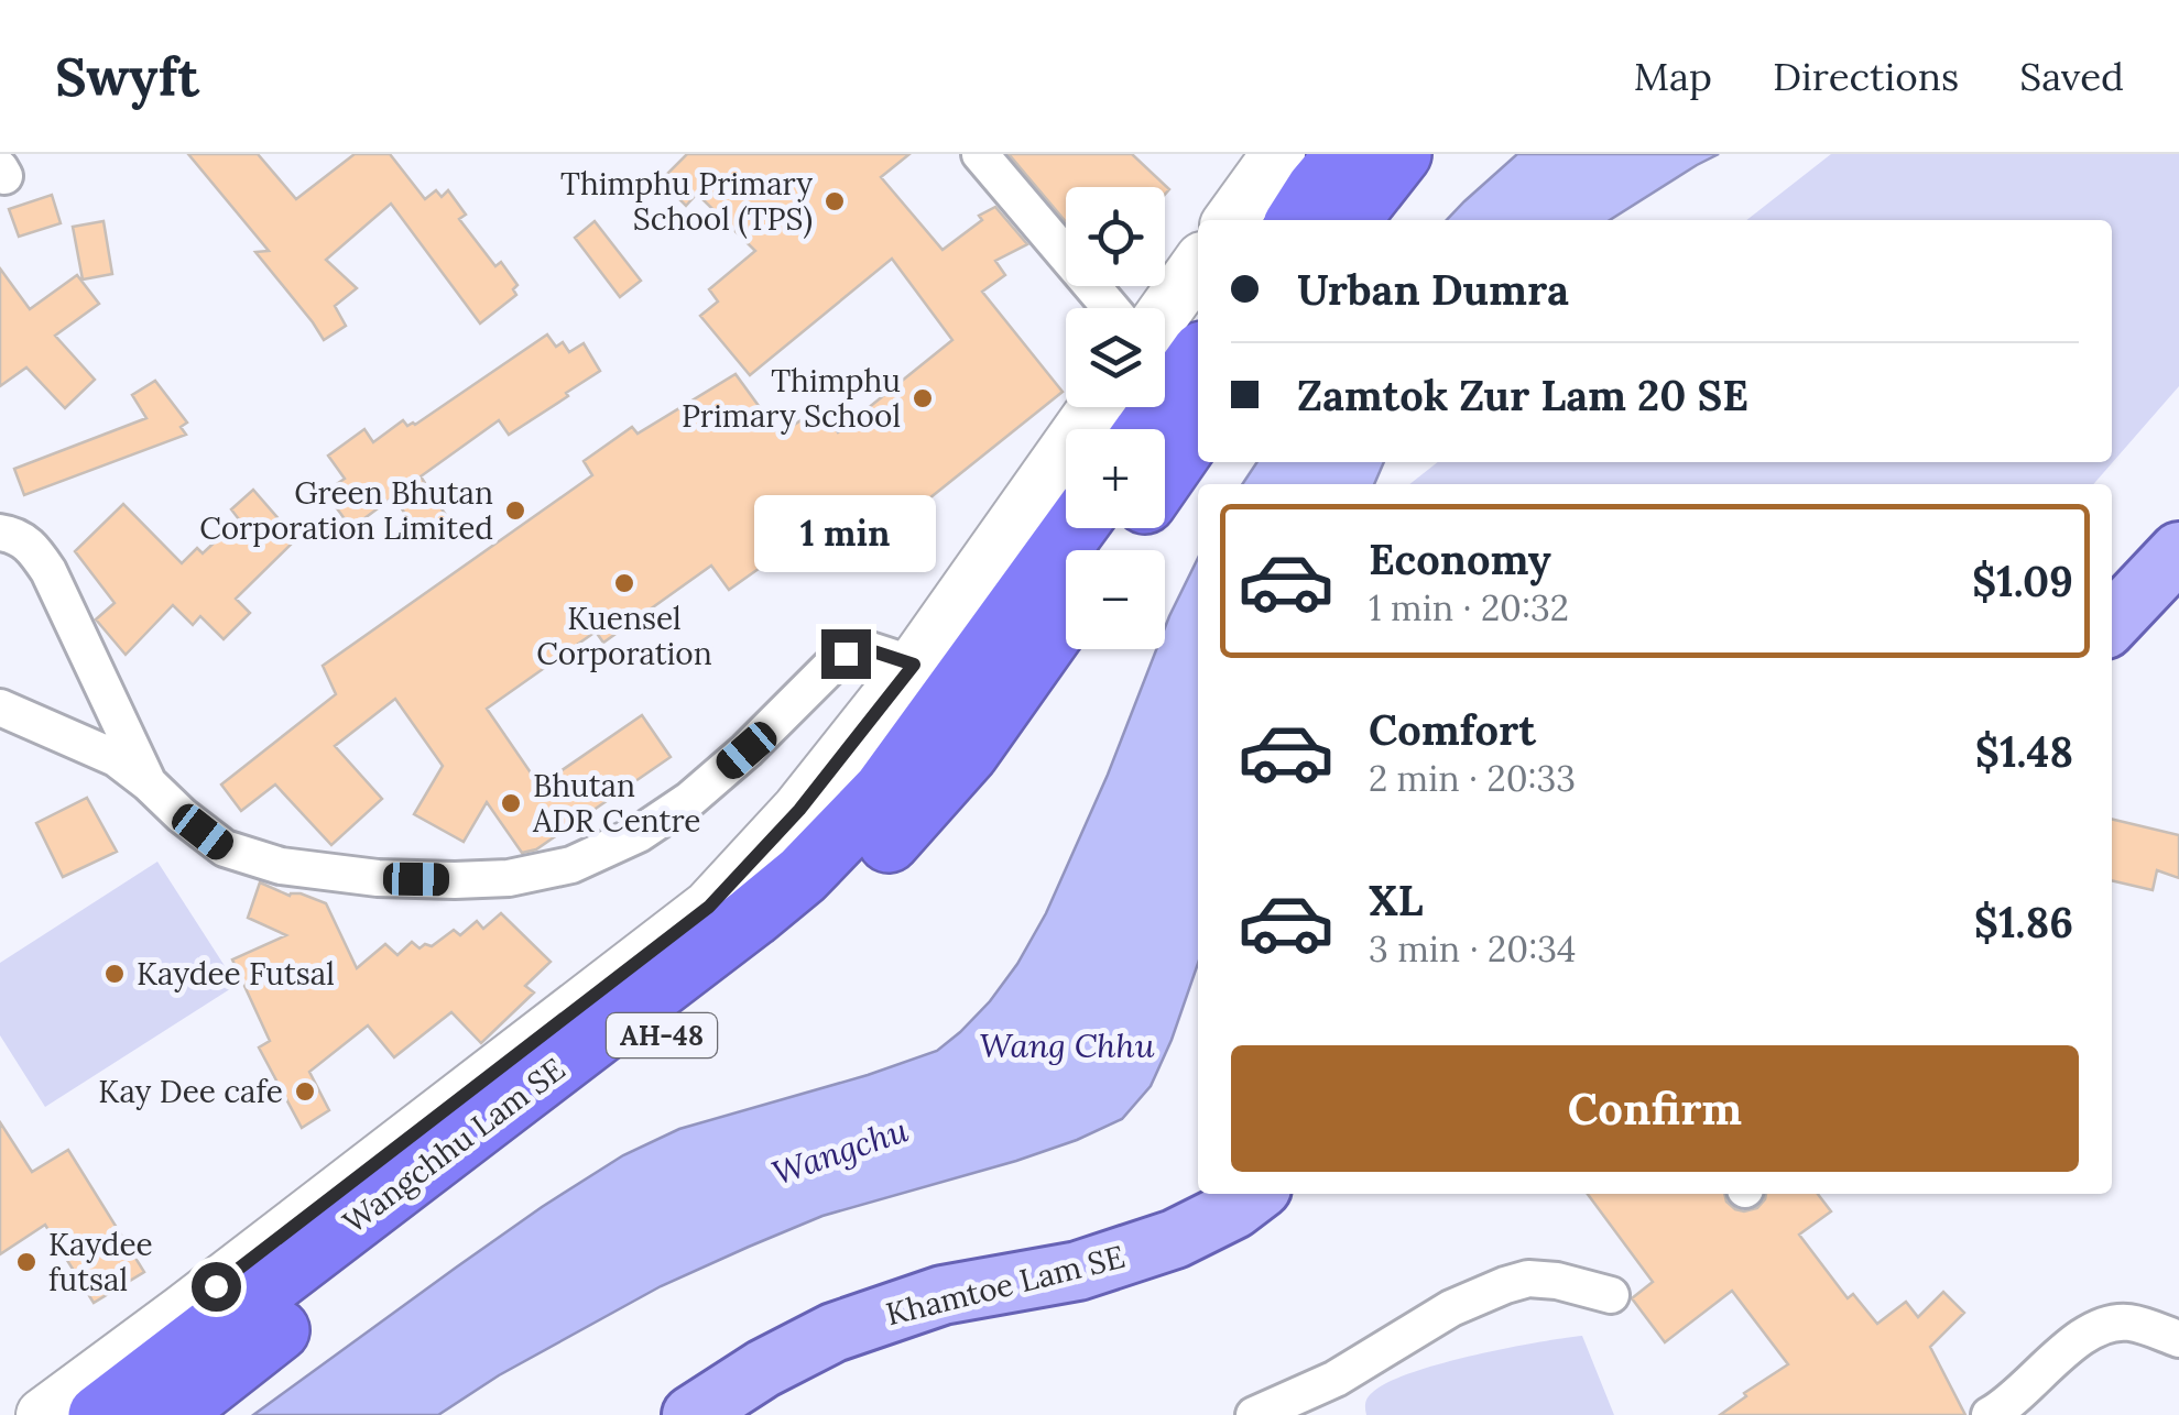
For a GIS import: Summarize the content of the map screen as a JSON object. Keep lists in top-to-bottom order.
{
  "streets": {
    "highway": ["AH-48", "Wangchhu Lam SE"],
    "main road": ["Khamtoe Lam SE"]
  },
  "water": ["Wang Chhu", "Wangchu"],
  "places": [
    "Thimphu Primary School (TPS)",
    "Thimphu Primary School",
    "Green Bhutan Corporation Limited",
    "Kuensel Corporation",
    "Bhutan ADR Centre",
    "Kaydee Futsal",
    "Kay Dee cafe",
    "Kaydee futsal"
  ],
  "page": {
    "header": "Swyft",
    "nav": ["Map", "Directions", "Saved"],
    "map_buttons": ["+", "−"],
    "banner": ["Urban Dumra", "Zamtok Zur Lam 20 SE"],
    "bubble": "1 min",
    "list": [
      {
        "name": "Economy",
        "note": "1 min · 20:32",
        "value": "$1.09"
      },
      {
        "name": "Comfort",
        "note": "2 min · 20:33",
        "value": "$1.48"
      },
      {
        "name": "XL",
        "note": "3 min · 20:34",
        "value": "$1.86"
      }
    ],
    "buttons": "Confirm"
  }
}
